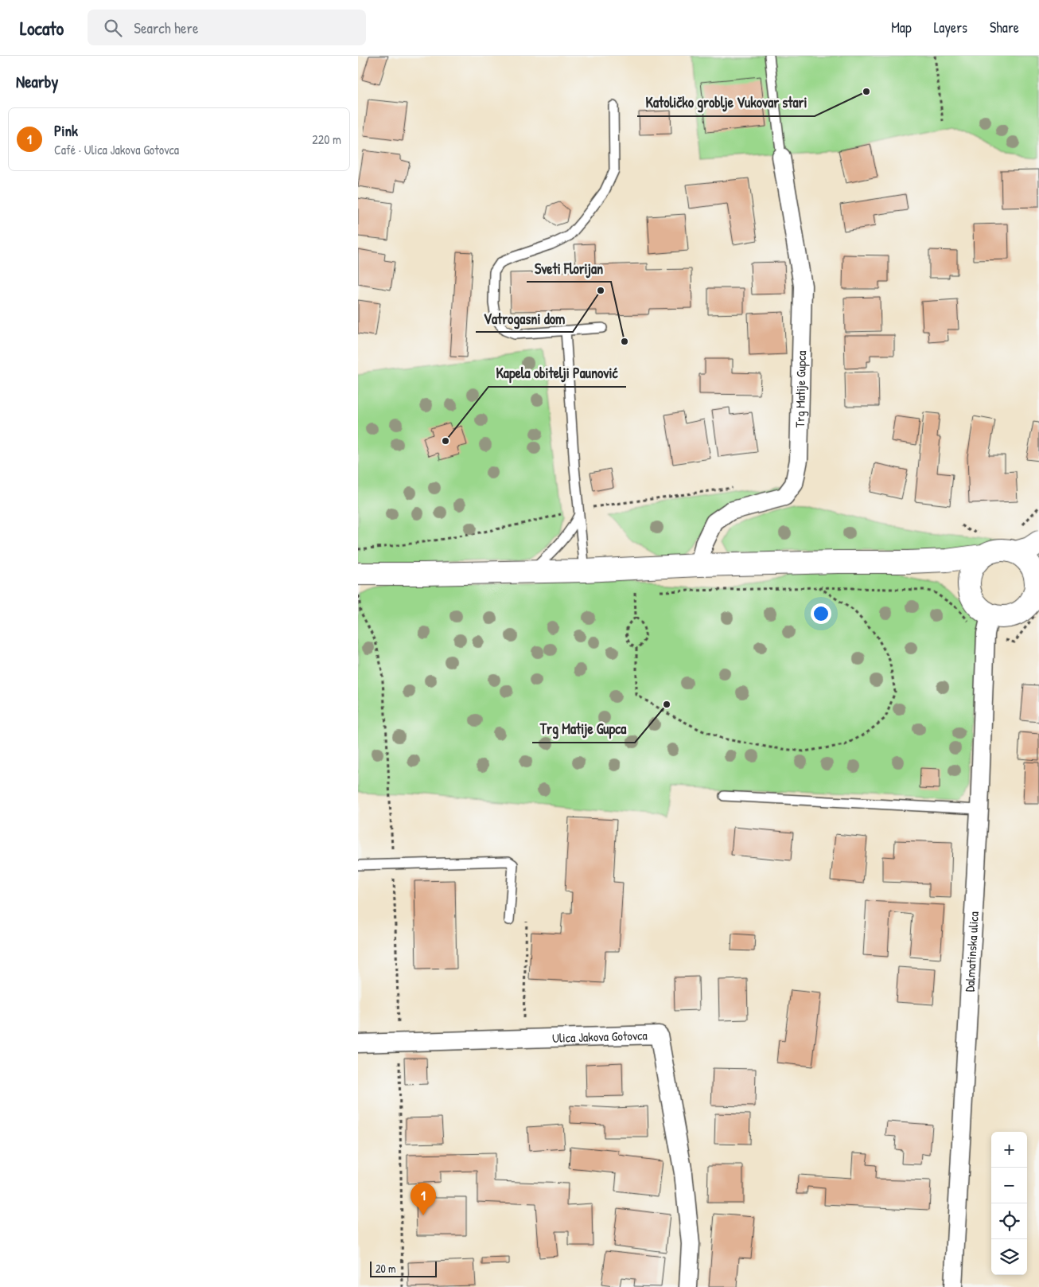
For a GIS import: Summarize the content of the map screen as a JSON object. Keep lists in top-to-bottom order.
{
  "streets": {
    "street": ["Trg Matije Gupca", "Dalmatinska ulica", "Ulica Jakova Gotovca"]
  },
  "places": [
    "Katoličko groblje Vukovar stari",
    "Vatrogasni dom",
    "Sveti Florijan",
    "Kapela obitelji Paunović",
    "Trg Matije Gupca"
  ],
  "scale_bar": "20 m",
  "page": {
    "header": "Locato",
    "search": "Search here",
    "nav": ["Map", "Layers", "Share"],
    "heading": "Nearby",
    "list": [
      {
        "mark": "1",
        "name": "Pink",
        "note": "Café · Ulica Jakova Gotovca",
        "value": "220 m"
      }
    ],
    "map_buttons": ["+", "−"],
    "pins": "1",
    "scale": "20 m"
  }
}
